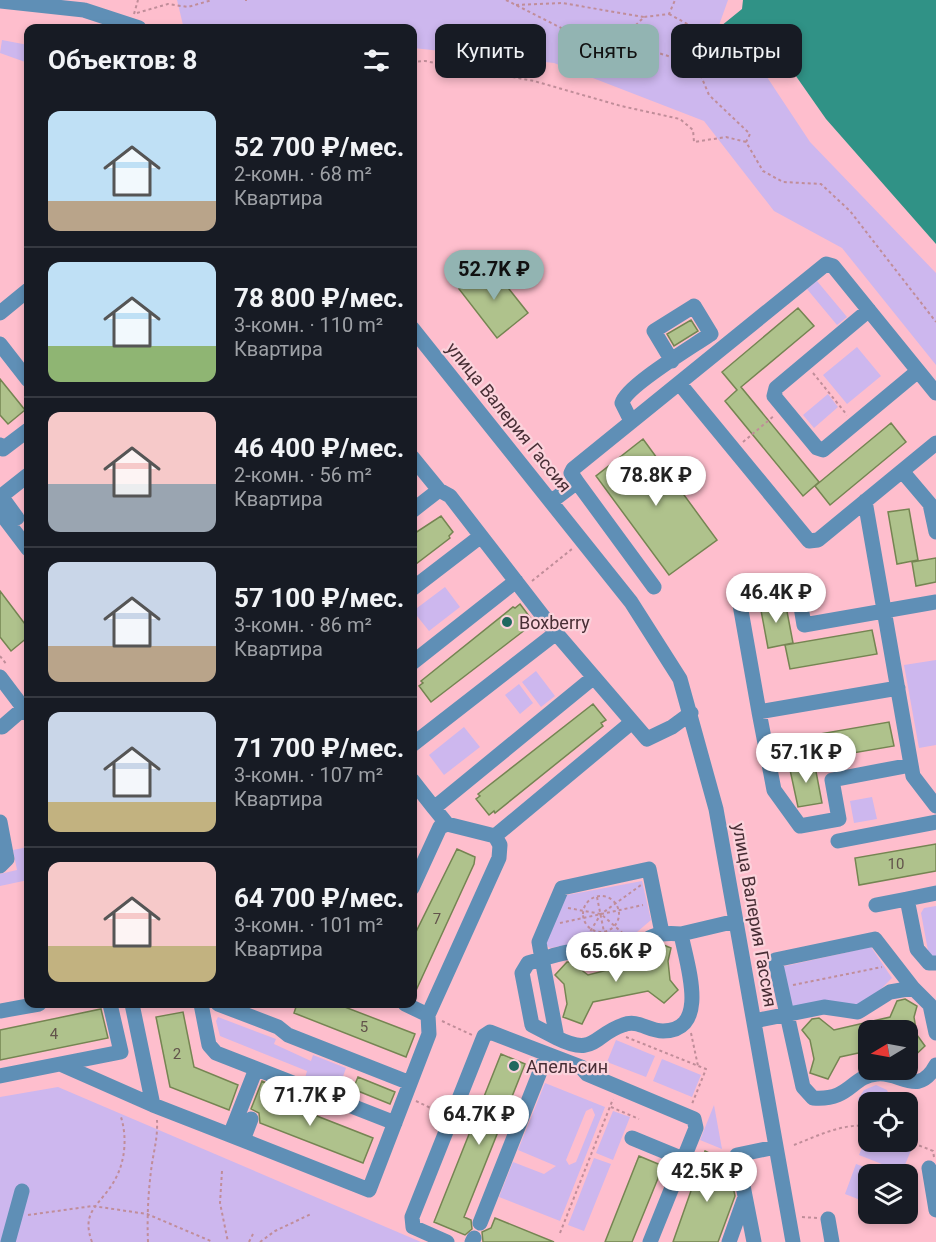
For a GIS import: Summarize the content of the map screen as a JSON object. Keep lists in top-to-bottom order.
{
  "streets": {
    "street": ["улица Валерия Гассия"]
  },
  "places": ["Boxberry", "Апельсин"],
  "house_numbers": [
    "10",
    "7",
    "5",
    "4",
    "2"
  ],
  "north": "left",
  "page": {
    "chip": ["Купить", "Снять", "Фильтры"],
    "heading": "Объектов: 8",
    "list": [
      {
        "name": "52 700 ₽/мес.",
        "note": "2-комн. · 68 m² · Квартира"
      },
      {
        "name": "78 800 ₽/мес.",
        "note": "3-комн. · 110 m² · Квартира"
      },
      {
        "name": "46 400 ₽/мес.",
        "note": "2-комн. · 56 m² · Квартира"
      },
      {
        "name": "57 100 ₽/мес.",
        "note": "3-комн. · 86 m² · Квартира"
      },
      {
        "name": "71 700 ₽/мес.",
        "note": "3-комн. · 107 m² · Квартира"
      },
      {
        "name": "64 700 ₽/мес.",
        "note": "3-комн. · 101 m² · Квартира"
      }
    ],
    "price": [
      "52.7K ₽",
      "78.8K ₽",
      "46.4K ₽",
      "57.1K ₽",
      "65.6K ₽",
      "71.7K ₽",
      "64.7K ₽",
      "42.5K ₽"
    ]
  }
}
